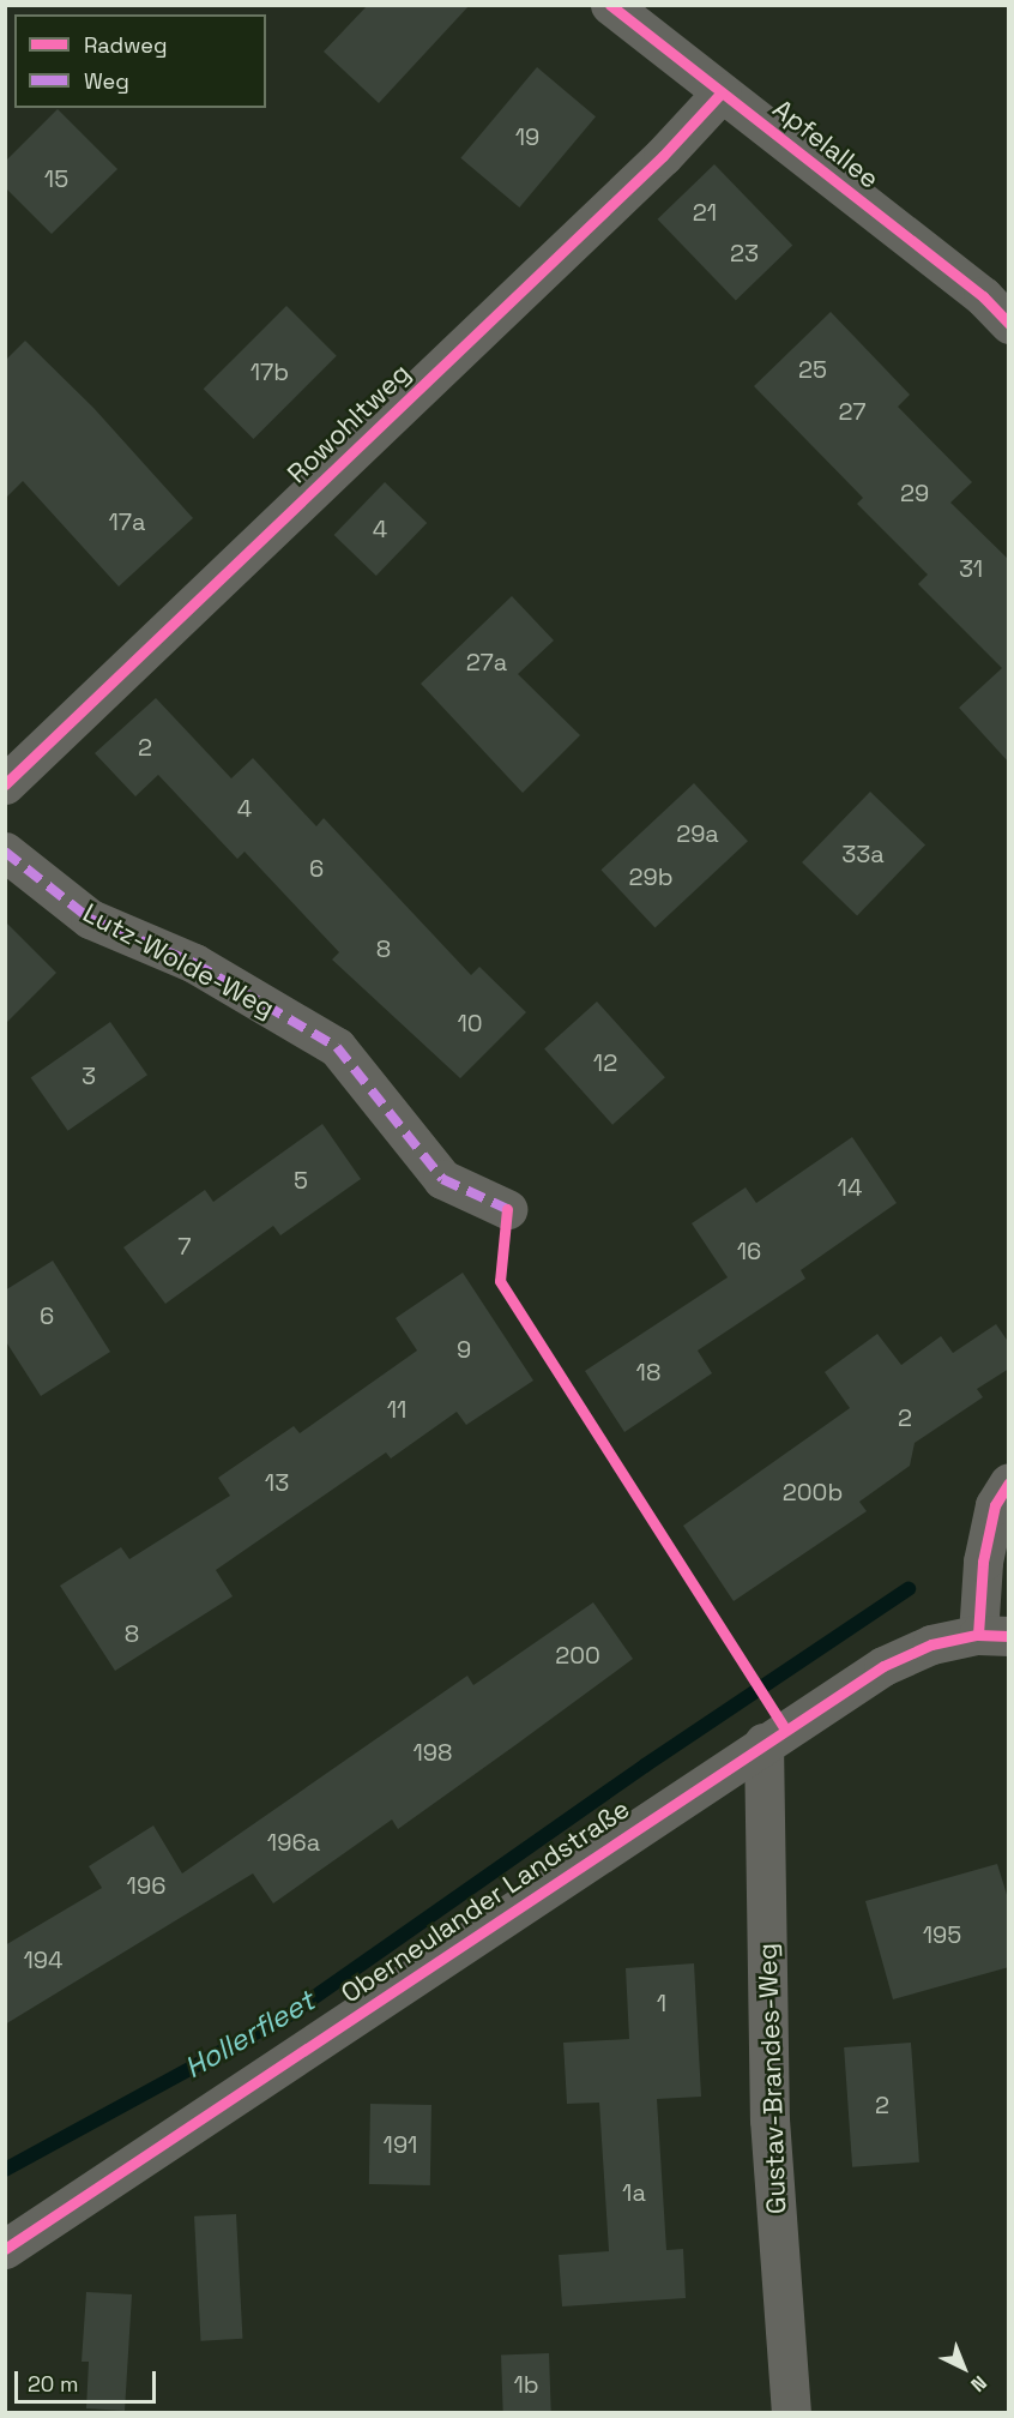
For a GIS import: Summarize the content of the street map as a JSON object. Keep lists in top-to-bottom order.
{
  "streets": {
    "street": [
      "Apfelallee",
      "Rowohltweg",
      "Lutz-Wolde-Weg",
      "Oberneulander Landstraße",
      "Gustav-Brandes-Weg"
    ]
  },
  "crossings": [
    ["Apfelallee", "Rowohltweg"],
    ["Oberneulander Landstraße", "Gustav-Brandes-Weg"]
  ],
  "water": ["Hollerfleet"],
  "house_numbers": [
    "19",
    "15",
    "21",
    "23",
    "25",
    "17b",
    "27",
    "29",
    "17a",
    "4",
    "31",
    "27a",
    "2",
    "4",
    "29a",
    "33a",
    "6",
    "29b",
    "8",
    "10",
    "12",
    "3",
    "5",
    "14",
    "7",
    "16",
    "6",
    "9",
    "18",
    "11",
    "2",
    "13",
    "200b",
    "8",
    "200",
    "198",
    "196a",
    "196",
    "195",
    "194",
    "1",
    "2",
    "191",
    "1a",
    "1b"
  ],
  "legend": ["Radweg", "Weg"],
  "scale_bar": "20 m",
  "north": "bottom right"
}
